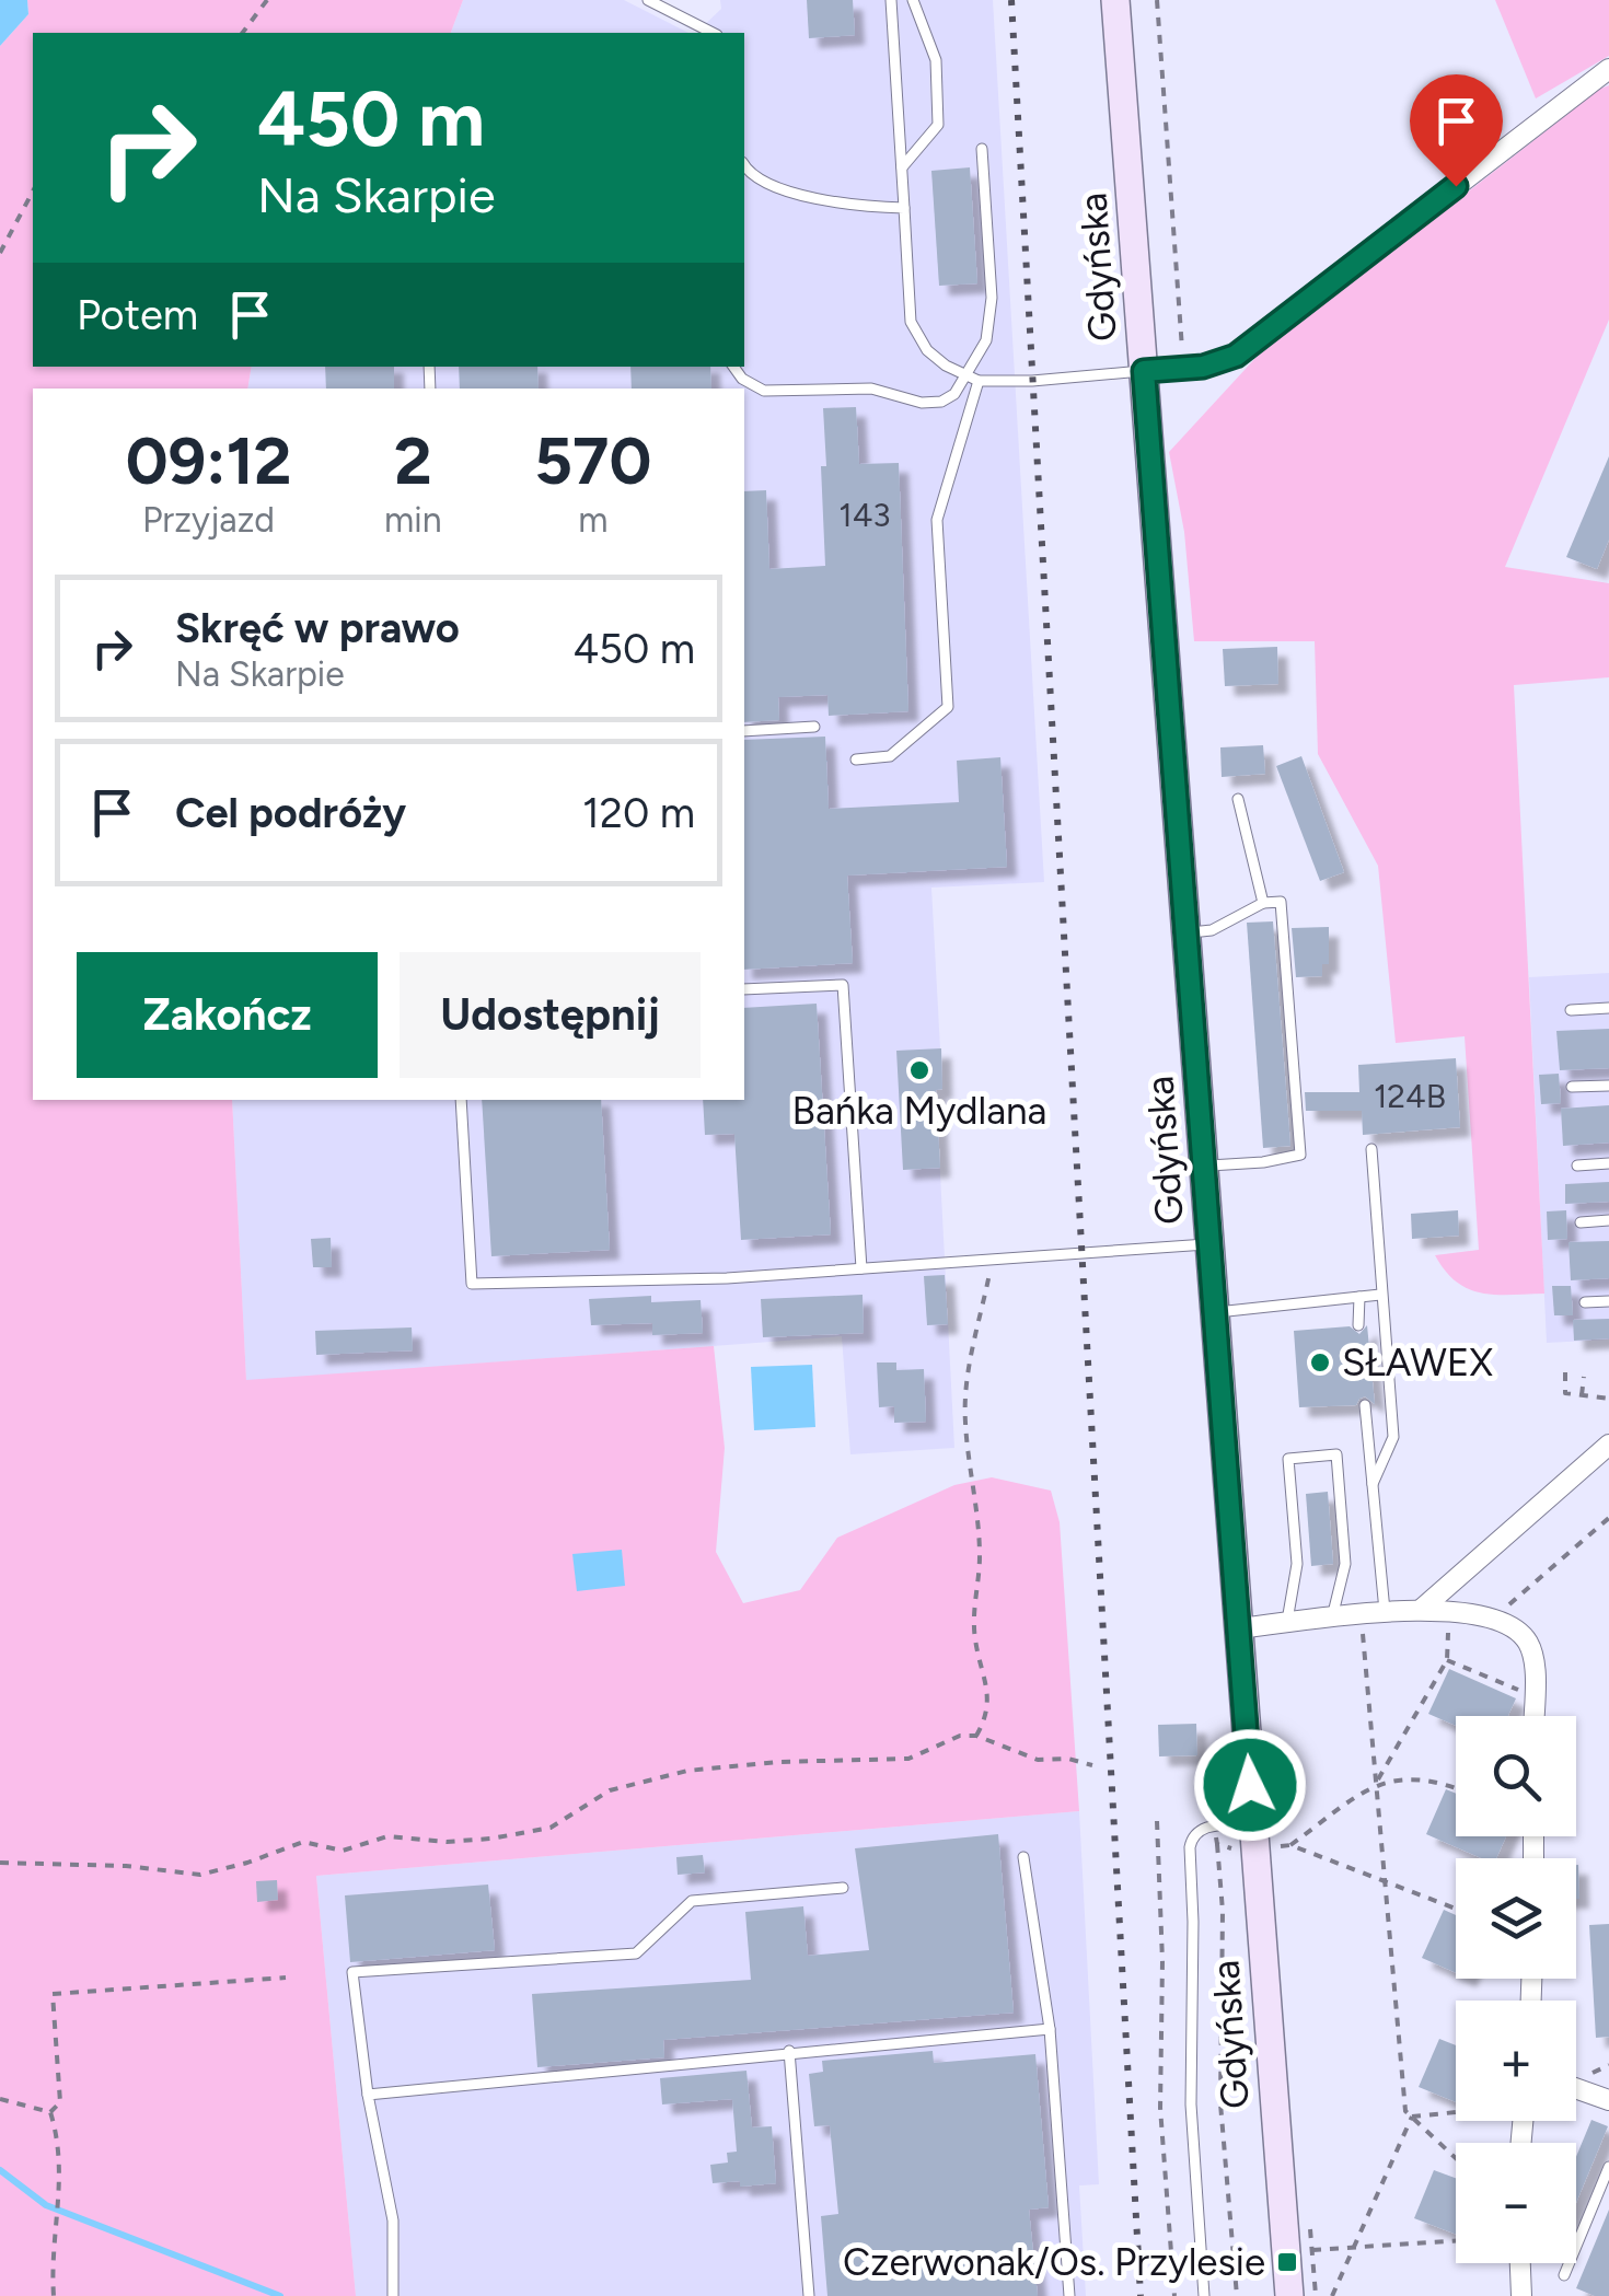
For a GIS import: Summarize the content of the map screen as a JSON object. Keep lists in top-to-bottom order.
{
  "streets": {
    "main road": ["Gdyńska"]
  },
  "places": {
    "other": ["Bańka Mydlana", "SŁAWEX"],
    "transit": ["Czerwonak/Os. Przylesie"]
  },
  "house_numbers": ["143", "124B"],
  "page": {
    "turn": ["450 m", "Na Skarpie"],
    "then": "Potem",
    "eta": [
      "09:12",
      "Przyjazd",
      "2",
      "min",
      "570",
      "m"
    ],
    "list": [
      {
        "name": "Skręć w prawo",
        "note": "Na Skarpie",
        "value": "450 m"
      },
      {
        "name": "Cel podróży",
        "value": "120 m"
      }
    ],
    "buttons": ["Zakończ", "Udostępnij"],
    "map_buttons": ["+", "−"]
  }
}
